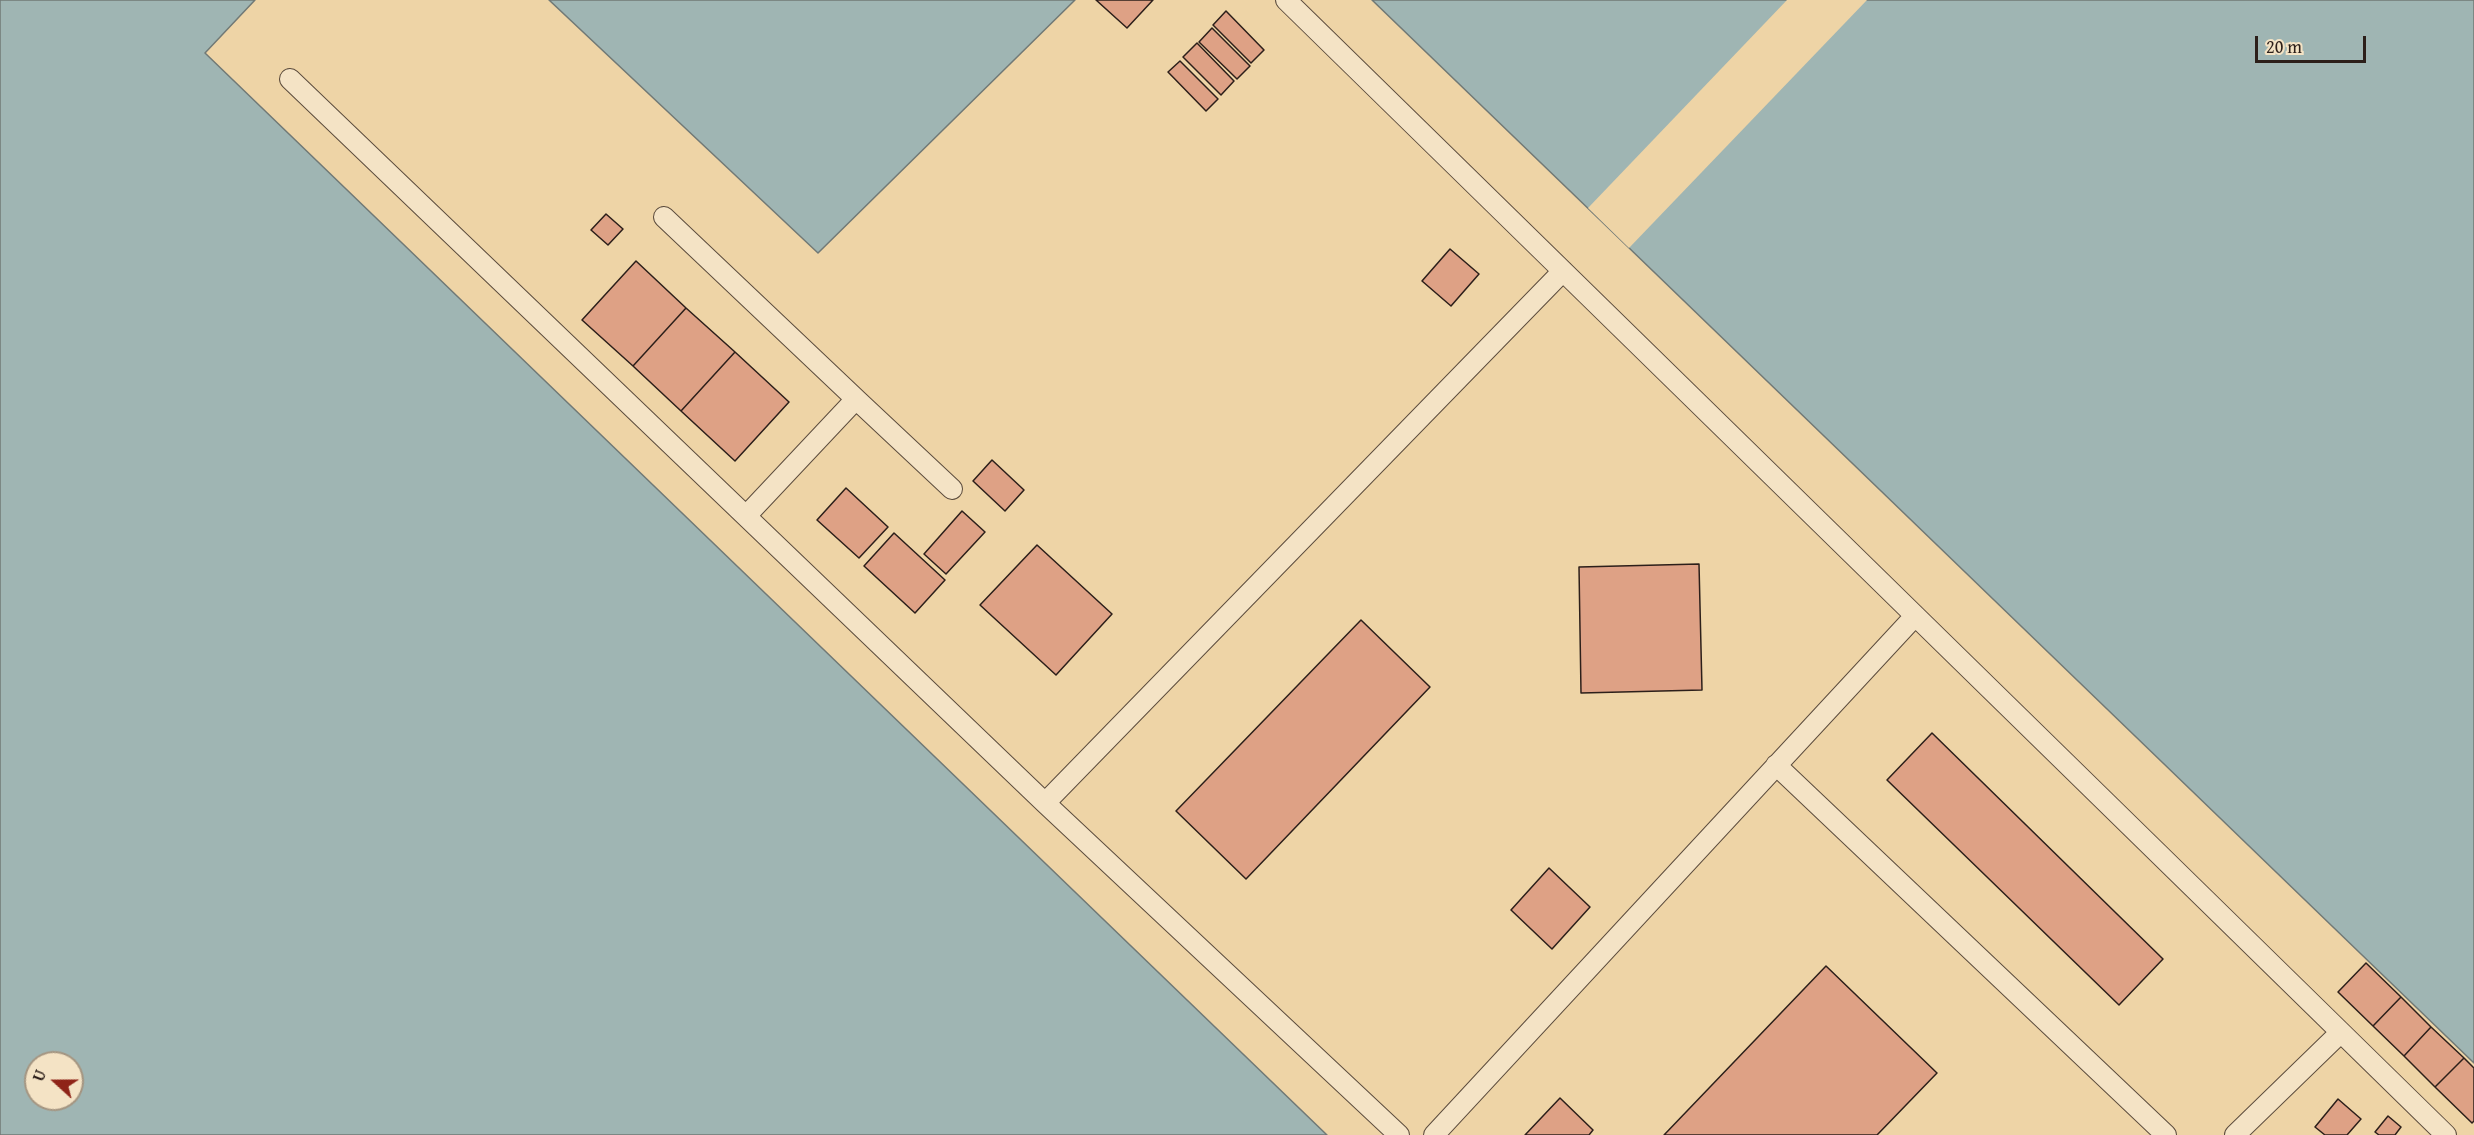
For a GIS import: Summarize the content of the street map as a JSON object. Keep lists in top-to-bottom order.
{
  "scale_bar": "20 m",
  "north": "left"
}
